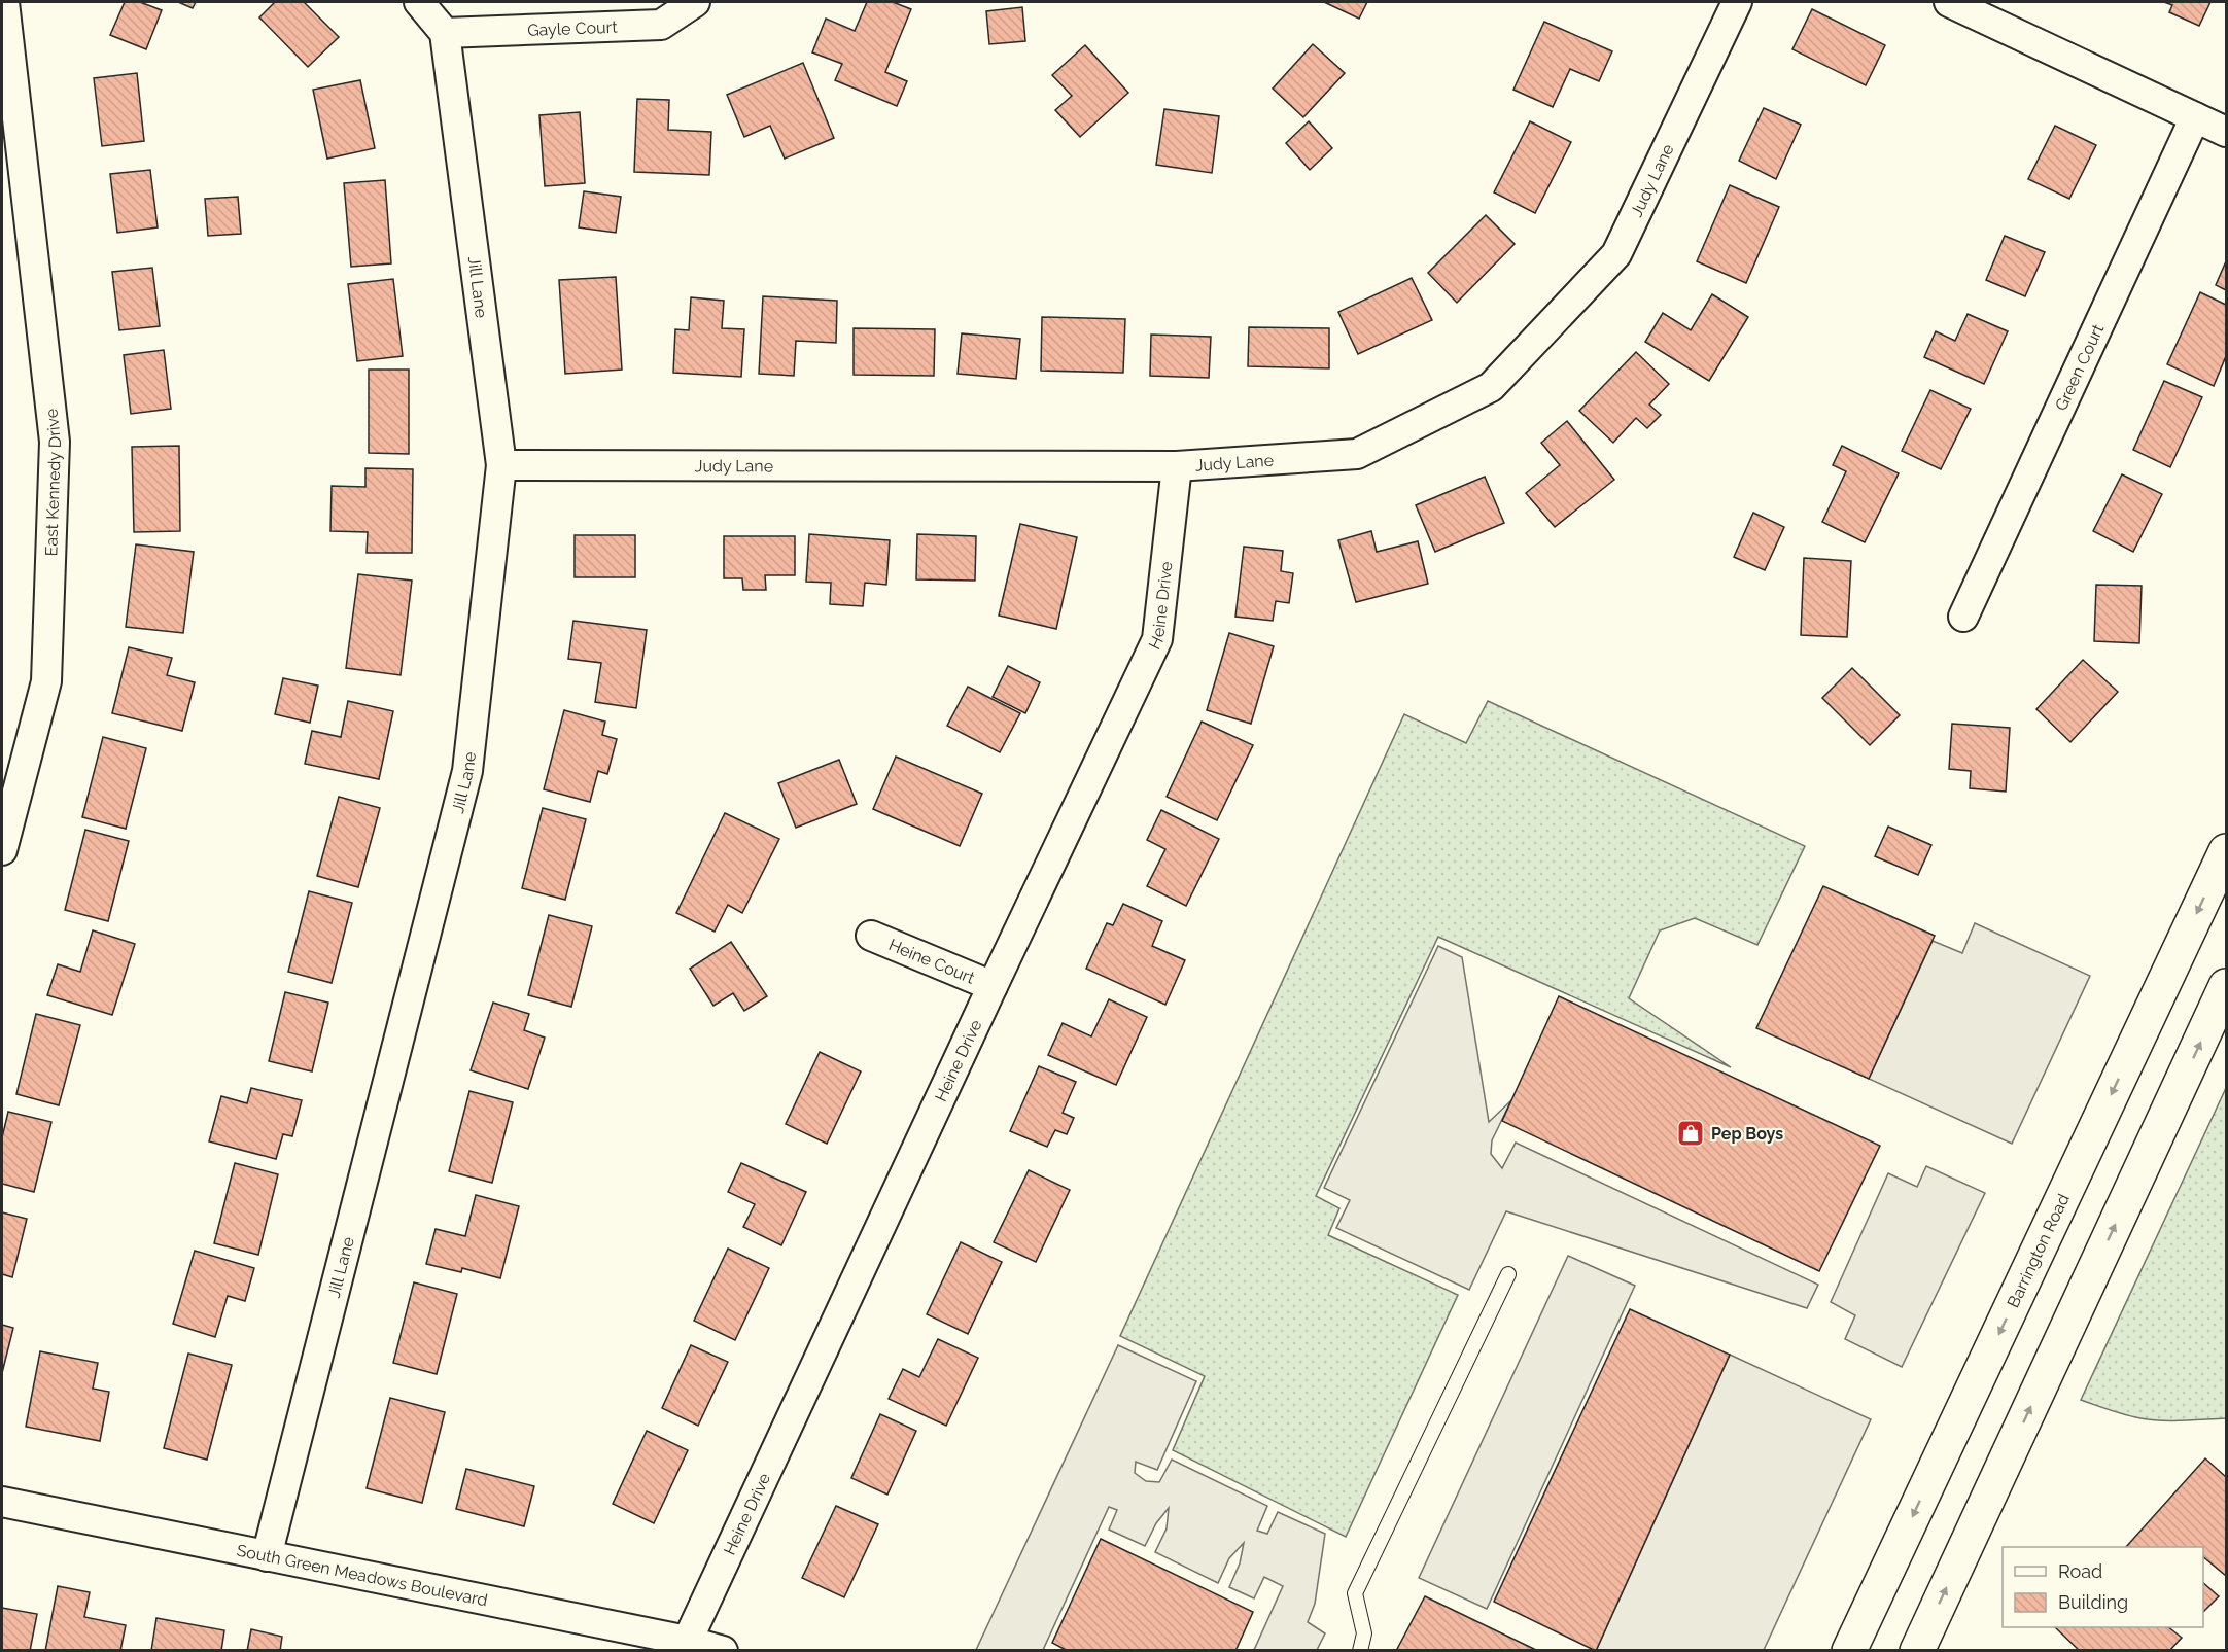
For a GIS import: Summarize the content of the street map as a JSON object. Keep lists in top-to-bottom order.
{
  "streets": {
    "main road": ["Barrington Road"],
    "street": [
      "Gayle Court",
      "Judy Lane",
      "Jill Lane",
      "Green Court",
      "East Kennedy Drive",
      "Heine Drive",
      "Heine Court",
      "South Green Meadows Boulevard"
    ]
  },
  "crossings": [
    ["Gayle Court", "Jill Lane"],
    ["Judy Lane", "Jill Lane"],
    ["Judy Lane", "Heine Drive"],
    ["Jill Lane", "South Green Meadows Boulevard"],
    ["Heine Drive", "Heine Court"],
    ["Heine Drive", "South Green Meadows Boulevard"]
  ],
  "places": {
    "shop": ["Pep Boys"]
  },
  "legend": ["Road", "Building"]
}
